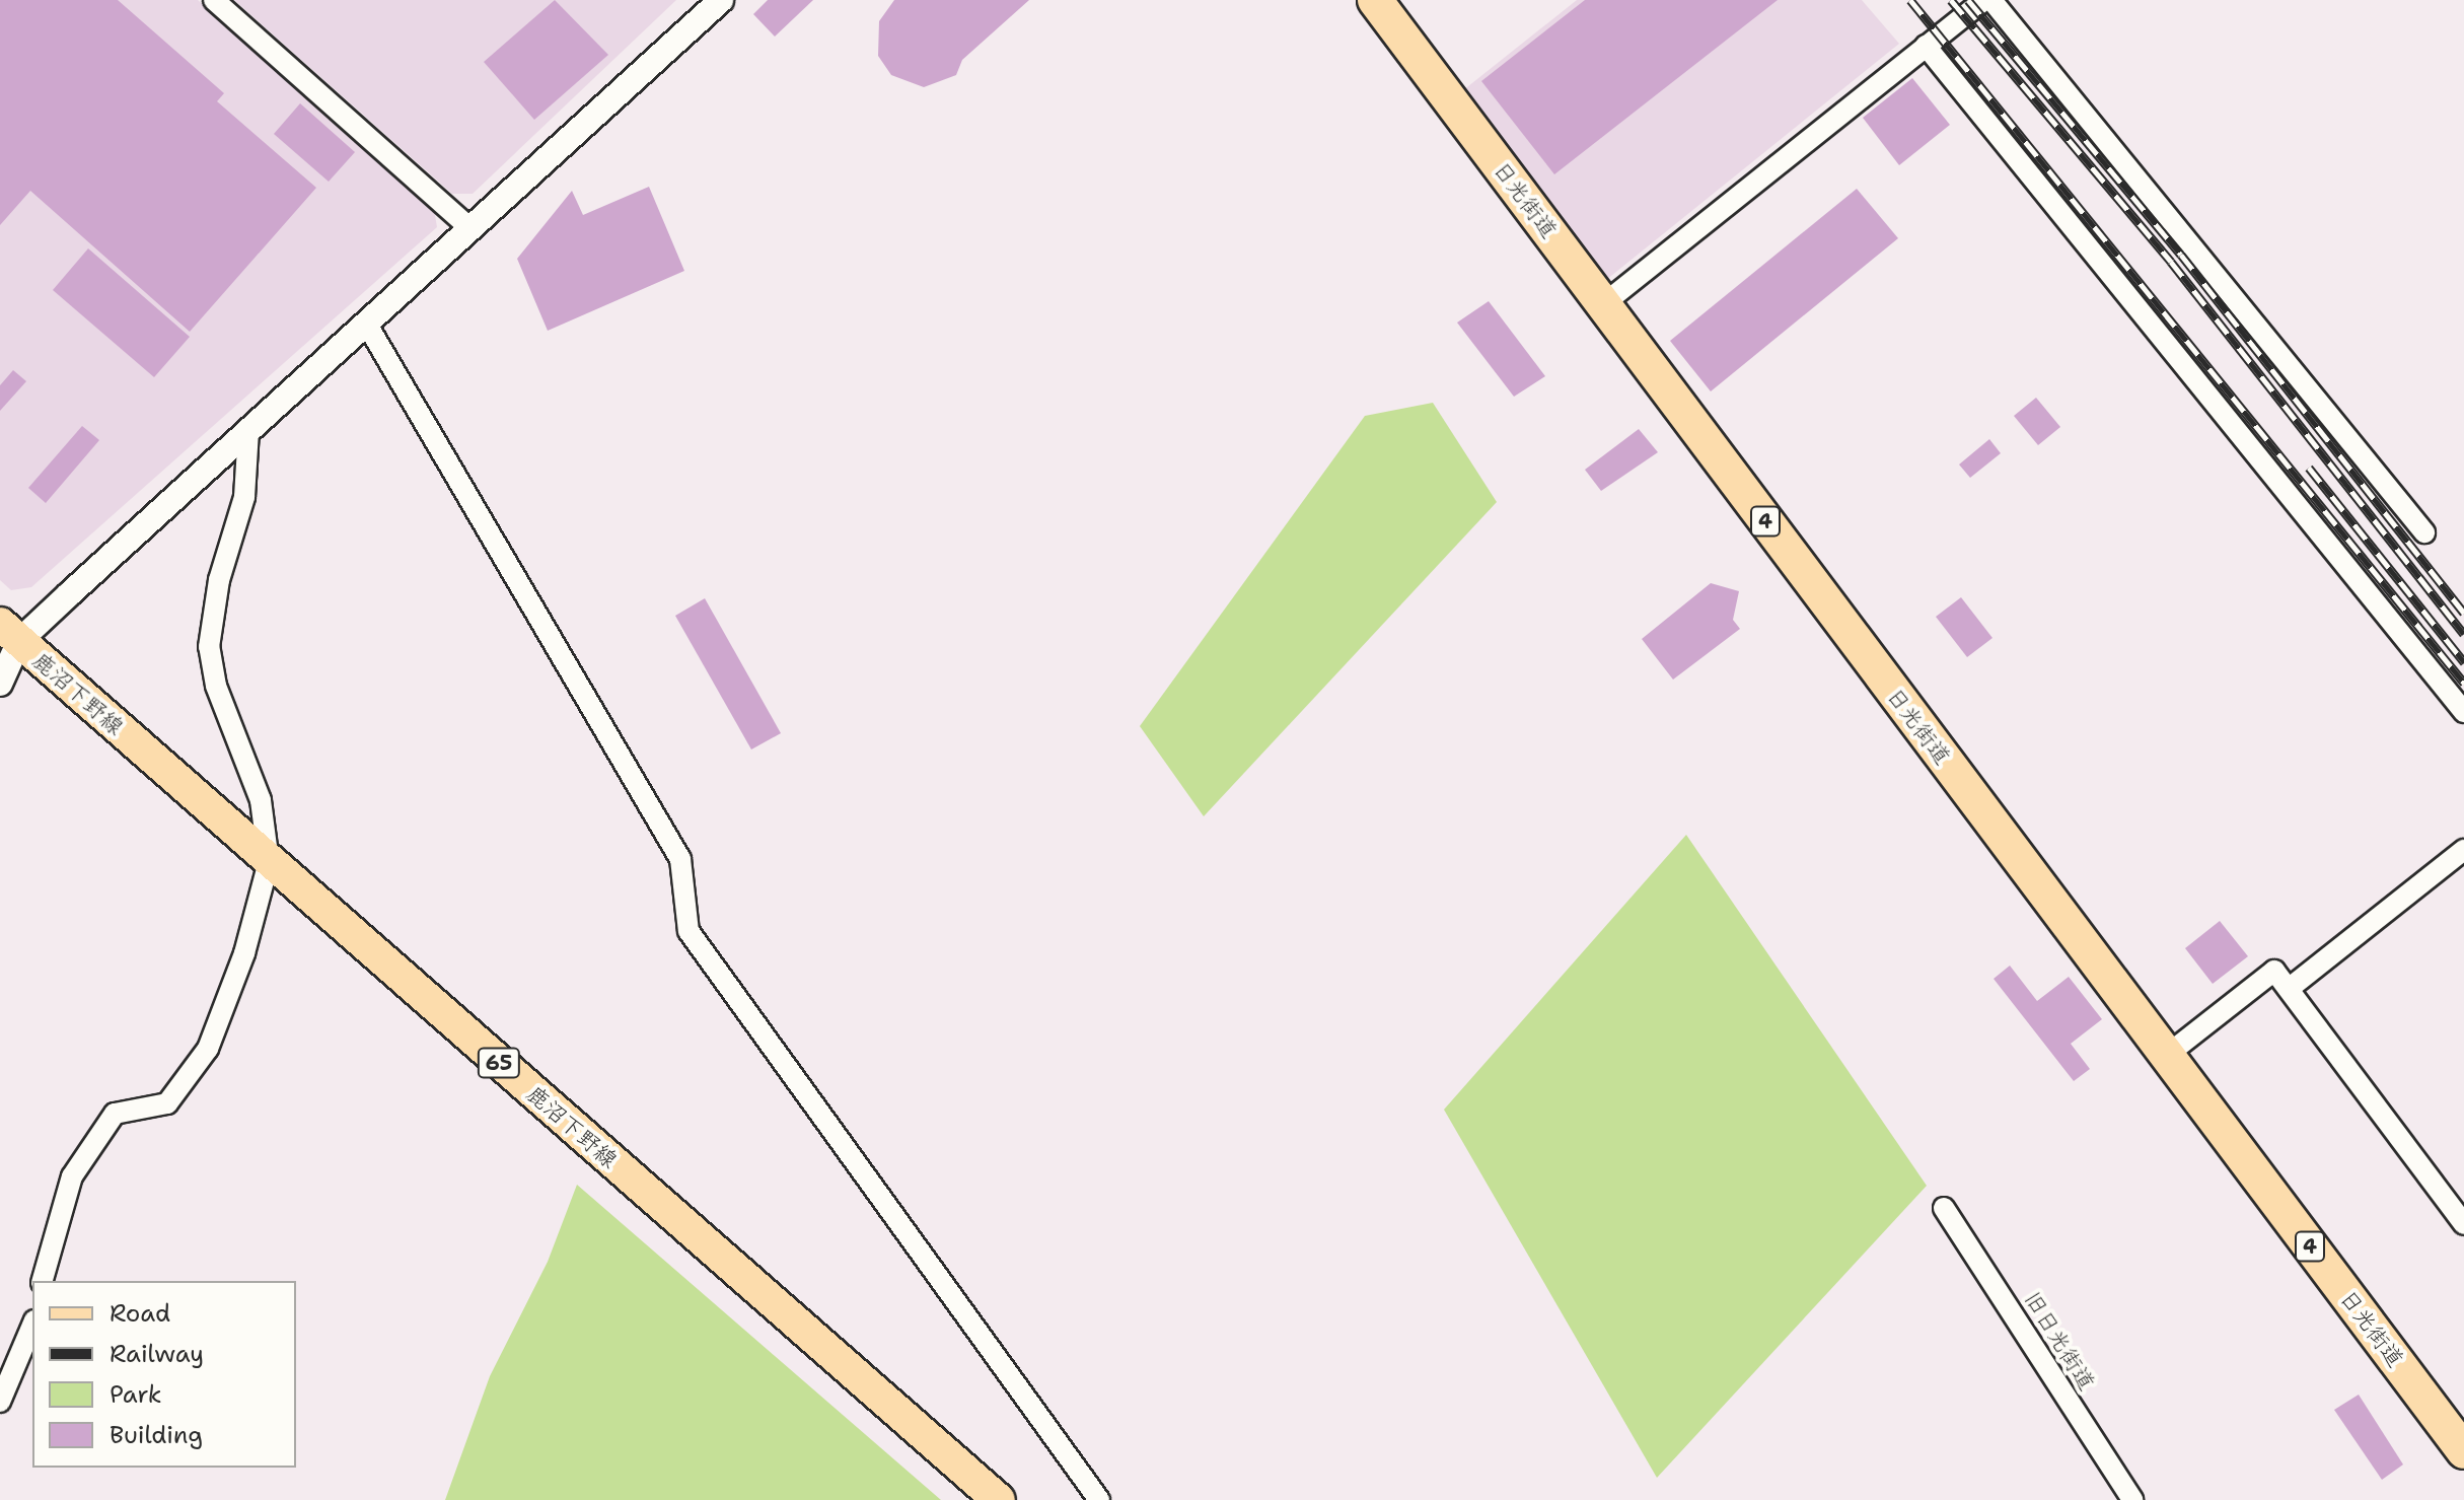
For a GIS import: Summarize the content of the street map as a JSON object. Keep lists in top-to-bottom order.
{
  "streets": {
    "highway": ["日光街道", "4"],
    "main road": ["鹿沼下野線", "65"],
    "street": ["旧日光街道"]
  },
  "legend": [
    "Road",
    "Railway",
    "Park",
    "Building"
  ]
}
